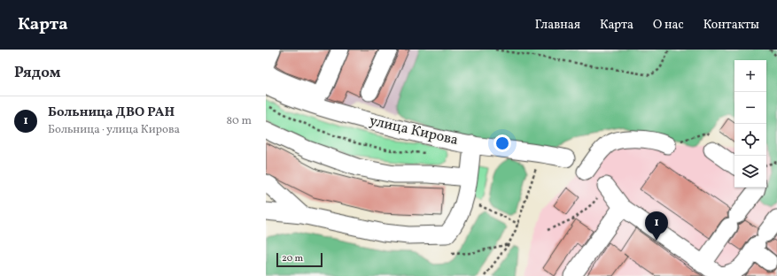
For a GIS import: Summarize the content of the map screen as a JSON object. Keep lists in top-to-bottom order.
{
  "streets": {
    "street": ["улица Кирова"]
  },
  "scale_bar": "20 m",
  "page": {
    "header": "Карта",
    "nav": [
      "Главная",
      "Карта",
      "О нас",
      "Контакты"
    ],
    "heading": "Рядом",
    "map_buttons": ["+", "−"],
    "list": [
      {
        "mark": "1",
        "name": "Больница ДВО РАН",
        "note": "Больница · улица Кирова",
        "value": "80 m"
      }
    ],
    "pins": "1",
    "scale": "20 m"
  }
}
